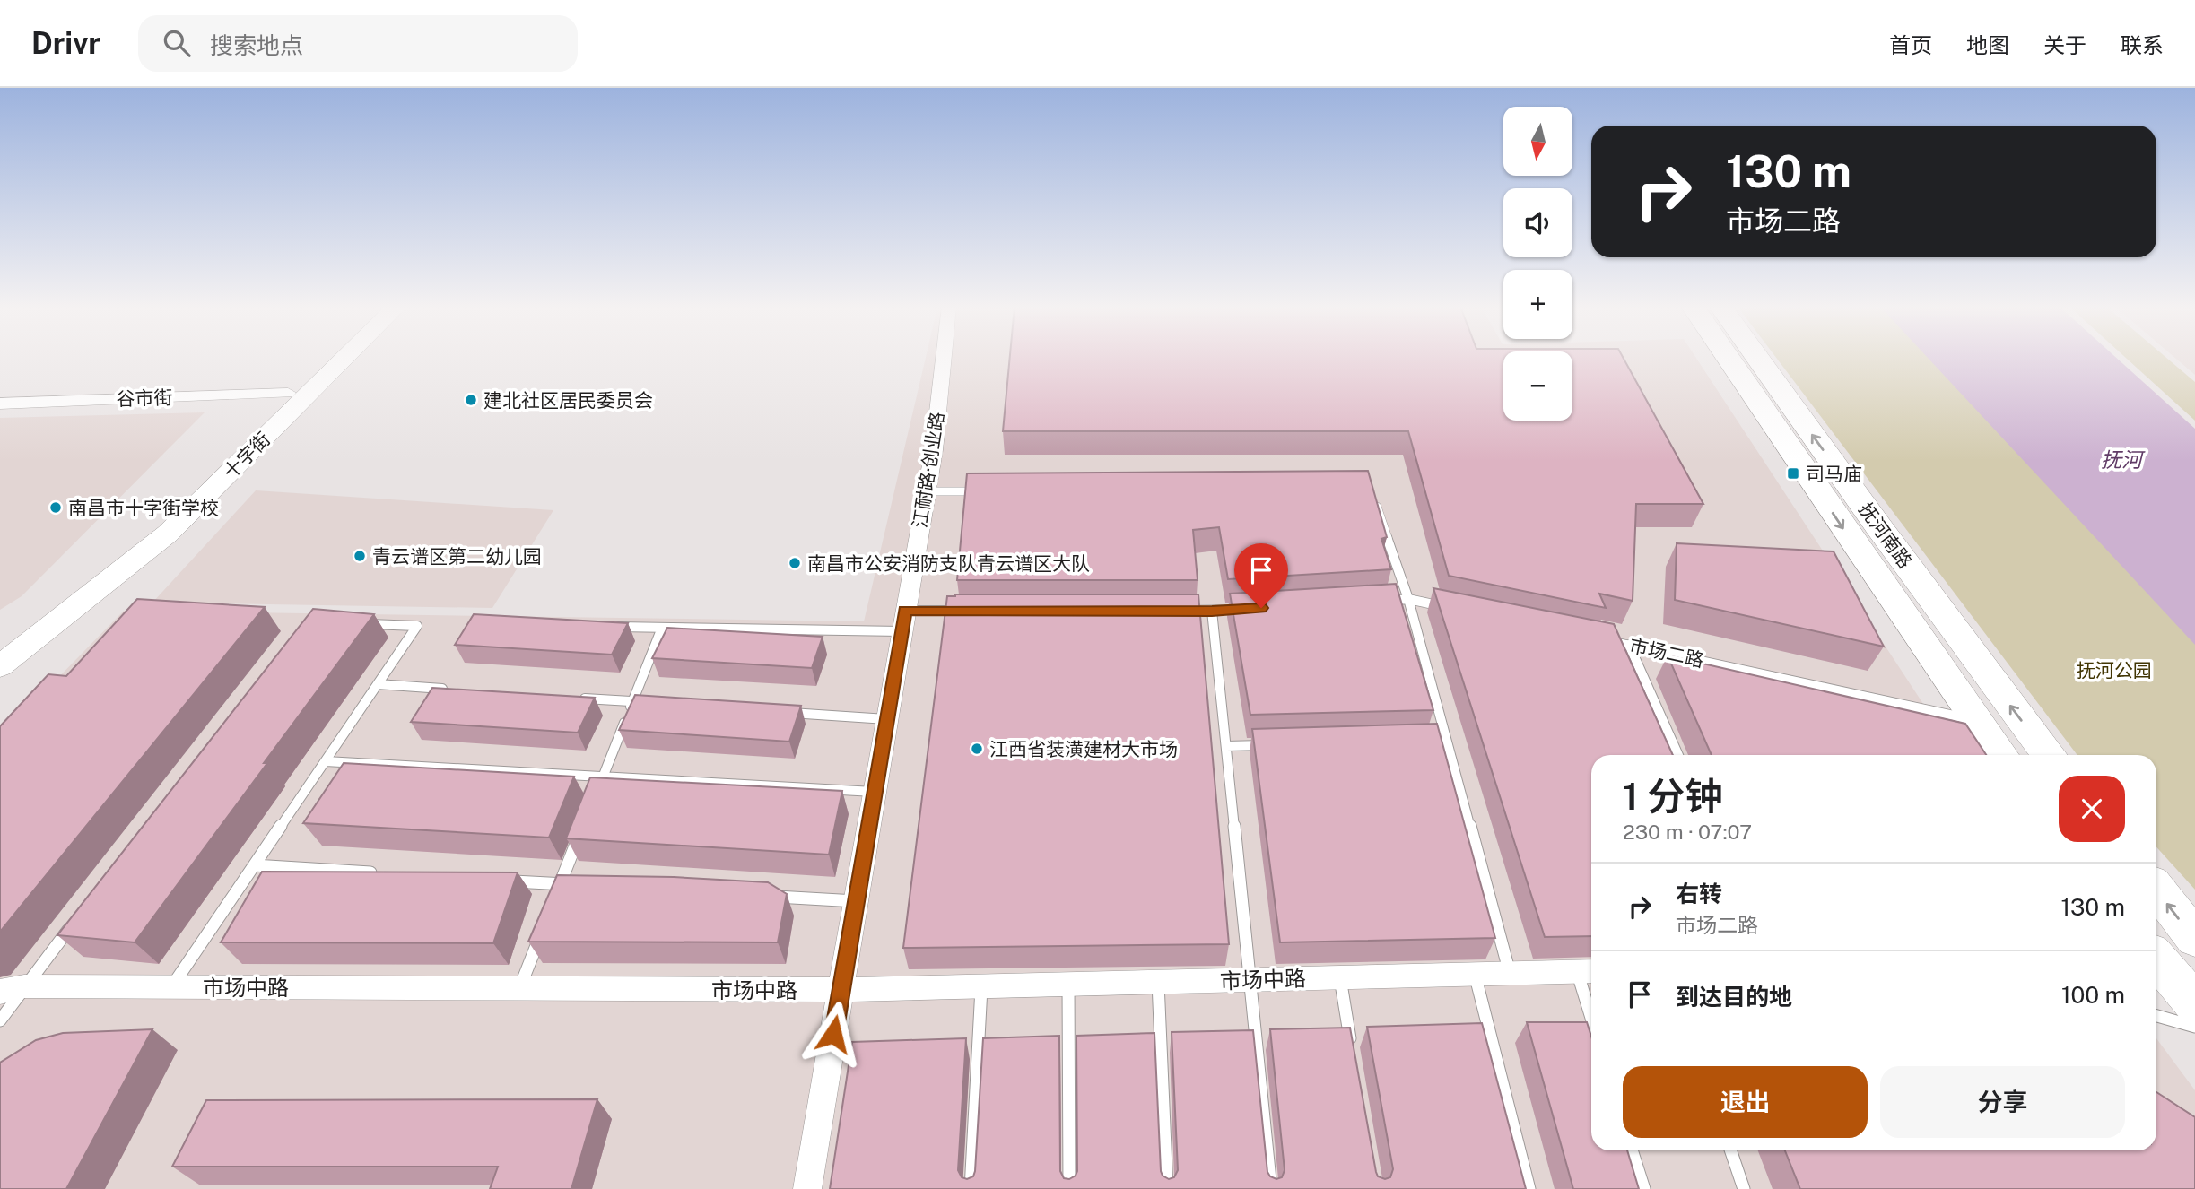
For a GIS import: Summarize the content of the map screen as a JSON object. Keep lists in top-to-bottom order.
{
  "streets": {
    "highway": ["抚河南路"],
    "main road": ["十字街"],
    "street": ["谷市街", "江耐路·创业路", "市场中路"],
    "lane": ["市场二路"]
  },
  "crossings": [
    ["谷市街", "十字街"],
    ["江耐路·创业路", "市场中路"],
    ["抚河南路", "市场二路"]
  ],
  "water": ["抚河"],
  "parks": ["抚河公园"],
  "places": {
    "other": [
      "建北社区居民委员会",
      "南昌市十字街学校",
      "青云谱区第二幼儿园",
      "南昌市公安消防支队青云谱区大队",
      "江西省装潢建材大市场"
    ],
    "transit": ["司马庙"]
  },
  "north": "bottom",
  "page": {
    "header": "Drivr",
    "search": "搜索地点",
    "nav": [
      "首页",
      "地图",
      "关于",
      "联系"
    ],
    "map_buttons": ["+", "−"],
    "turn": ["130 m", "市场二路"],
    "heading": ["1 分钟", "230 m · 07:07"],
    "list": [
      {
        "name": "右转",
        "note": "市场二路",
        "value": "130 m"
      },
      {
        "name": "到达目的地",
        "value": "100 m"
      }
    ],
    "buttons": ["退出", "分享"]
  }
}
